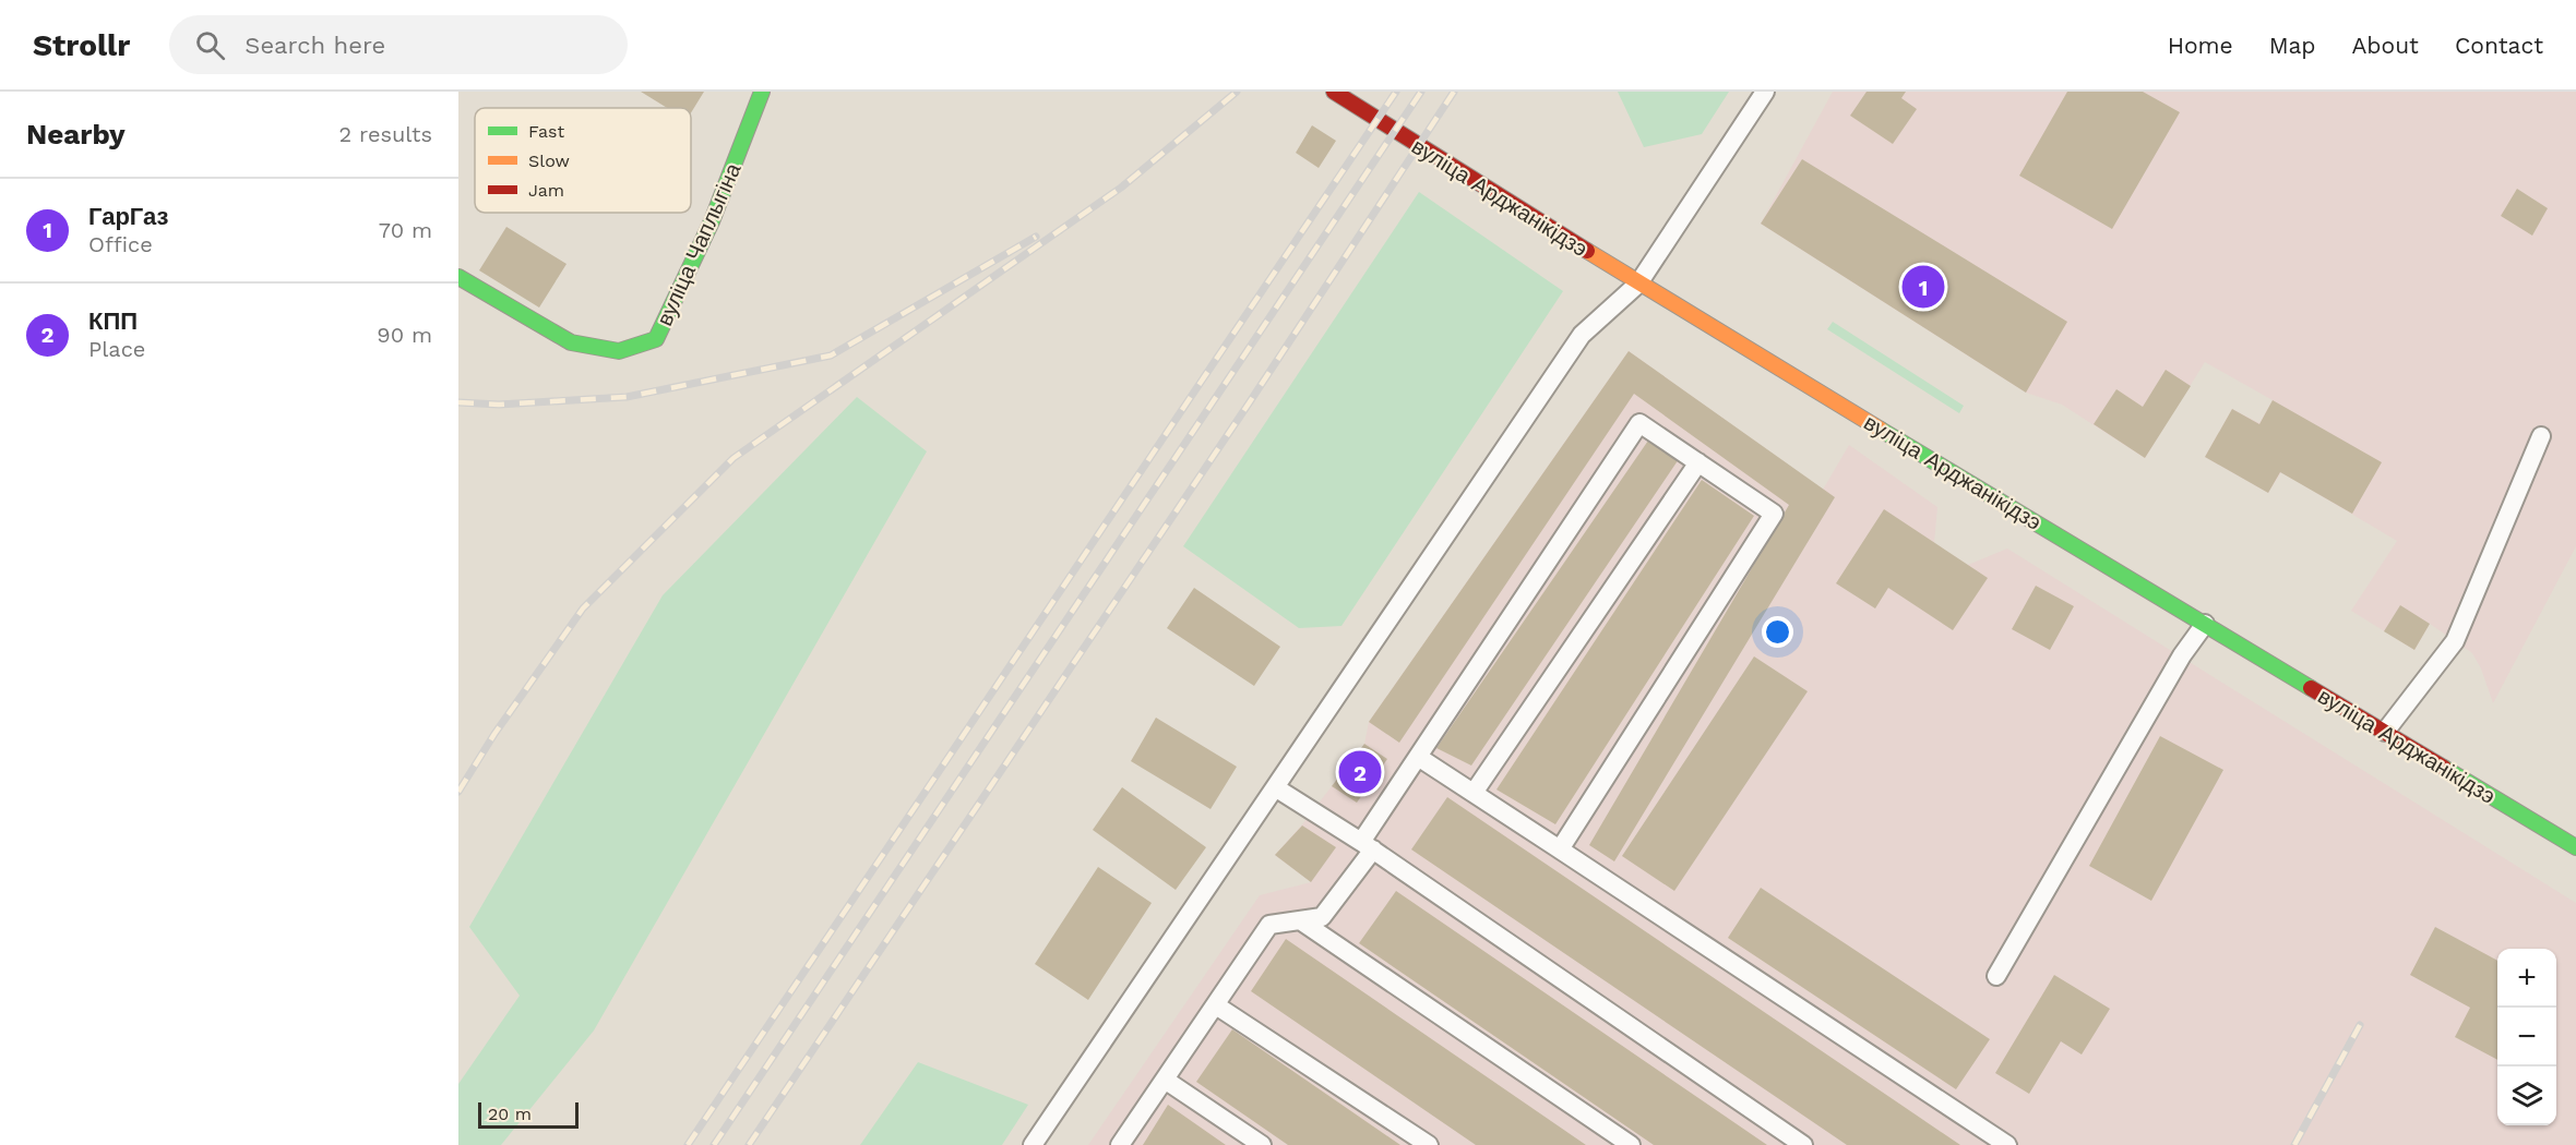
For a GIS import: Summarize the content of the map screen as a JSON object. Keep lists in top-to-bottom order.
{
  "streets": {
    "main road": ["вуліца Арджанікідзэ", "вуліца Чаплыгіна"]
  },
  "legend": ["Fast", "Slow", "Jam"],
  "scale_bar": "20 m",
  "page": {
    "header": "Strollr",
    "search": "Search here",
    "nav": [
      "Home",
      "Map",
      "About",
      "Contact"
    ],
    "heading": ["Nearby", "2 results"],
    "list": [
      {
        "mark": "1",
        "name": "ГарГаз",
        "note": "Office",
        "value": "70 m"
      },
      {
        "mark": "2",
        "name": "КПП",
        "note": "Place",
        "value": "90 m"
      }
    ],
    "pins": ["1", "2"],
    "map_buttons": ["+", "−"],
    "scale": "20 m"
  }
}
